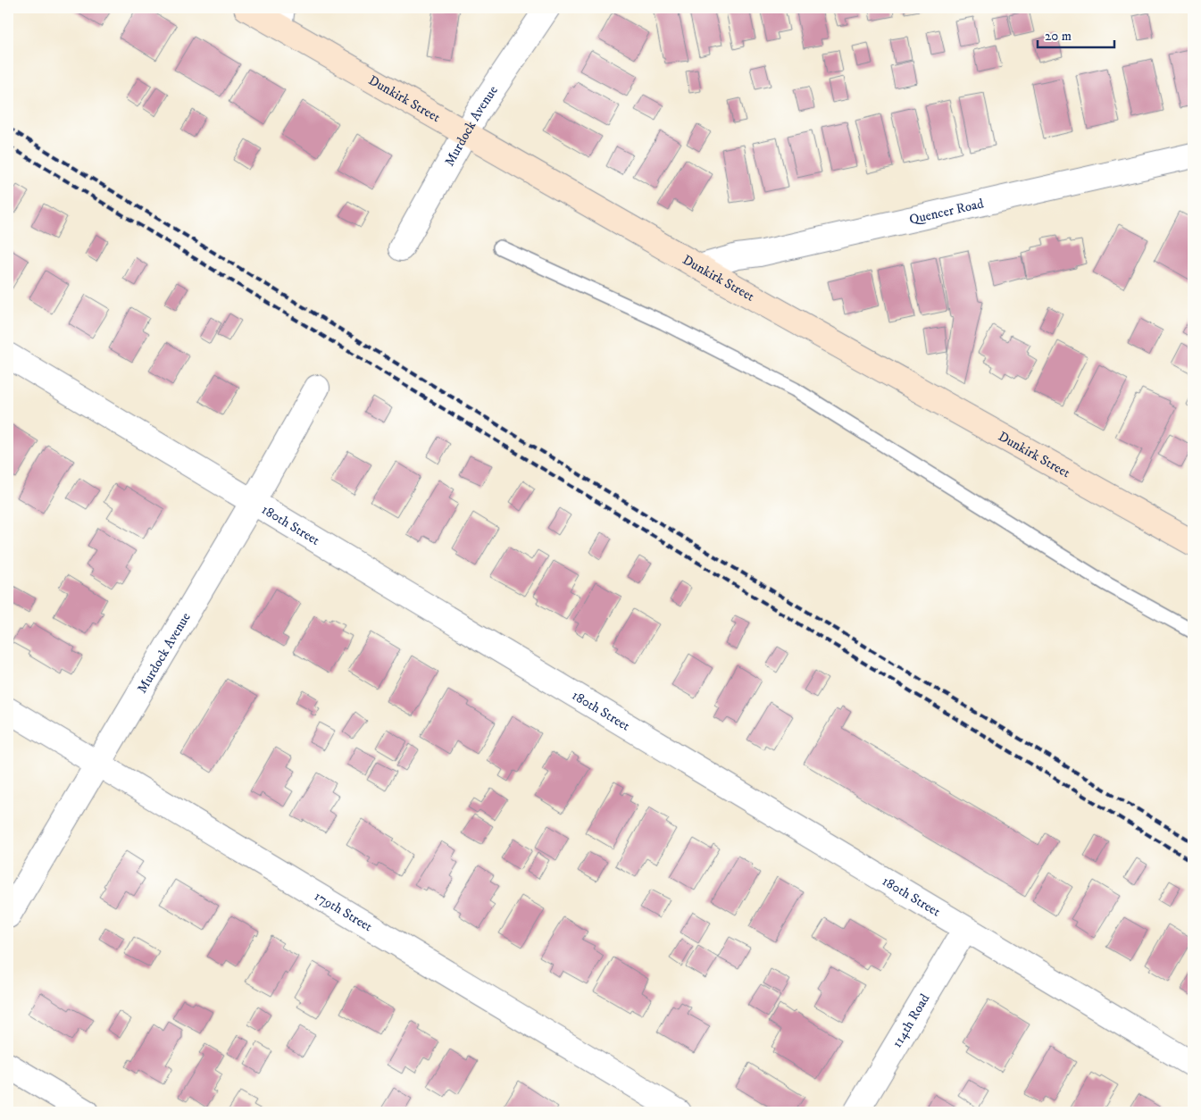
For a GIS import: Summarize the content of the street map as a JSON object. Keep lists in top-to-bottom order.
{
  "streets": {
    "main road": ["Dunkirk Street"],
    "street": [
      "Murdock Avenue",
      "Quencer Road",
      "180th Street",
      "179th Street",
      "114th Road"
    ]
  },
  "crossings": [
    ["Dunkirk Street", "Murdock Avenue"],
    ["Dunkirk Street", "Quencer Road"],
    ["Murdock Avenue", "180th Street"],
    ["Murdock Avenue", "179th Street"],
    ["180th Street", "114th Road"]
  ],
  "scale_bar": "20 m"
}
